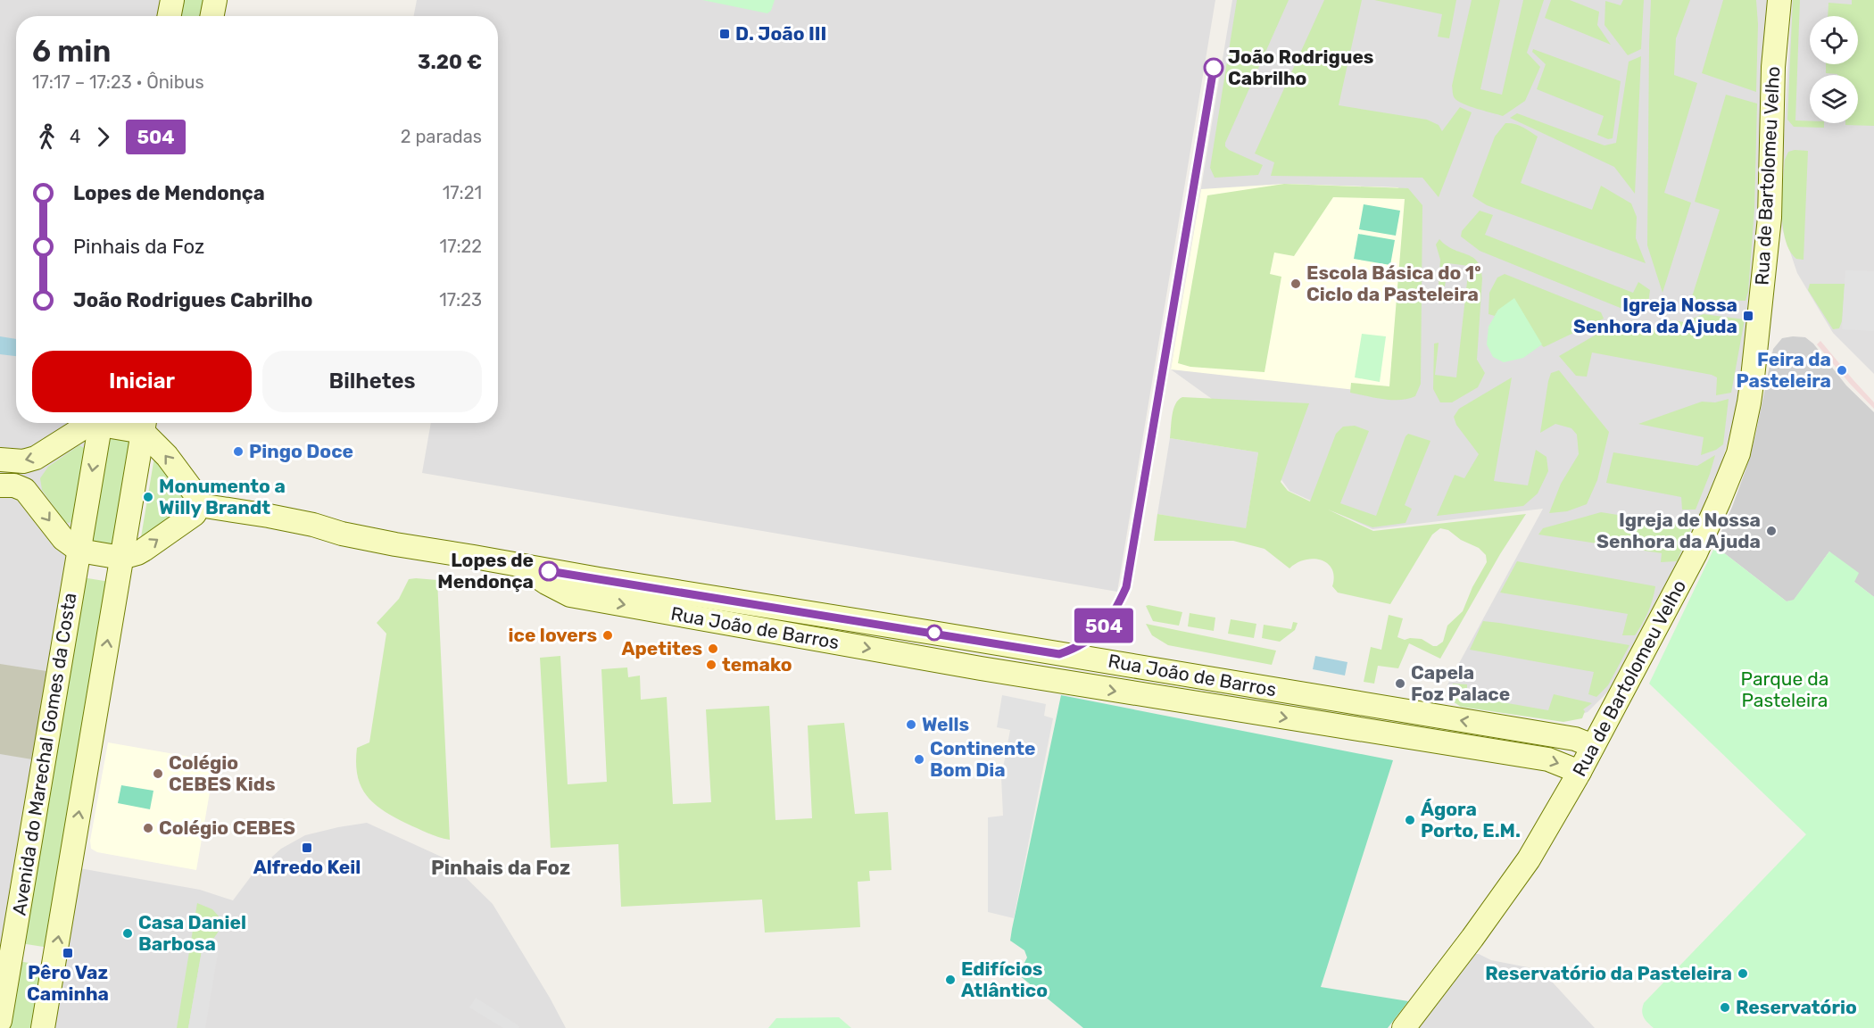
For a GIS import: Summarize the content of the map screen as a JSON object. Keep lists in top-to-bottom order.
{
  "streets": {
    "street": ["Rua de Bartolomeu Velho", "Rua João de Barros", "Avenida do Marechal Gomes da Costa"]
  },
  "crossings": [
    ["Rua de Bartolomeu Velho", "Rua João de Barros"]
  ],
  "districts": ["Pinhais da Foz"],
  "parks": ["Parque da Pasteleira"],
  "places": {
    "transit": [
      "D. João III",
      "Igreja Nossa Senhora da Ajuda",
      "Alfredo Keil",
      "Pêro Vaz Caminha"
    ],
    "other": [
      "João Rodrigues Cabrilho",
      "Escola Básica do 1º Ciclo da Pasteleira",
      "Feira da Pasteleira",
      "Pingo Doce",
      "Monumento a Willy Brandt",
      "Igreja de Nossa Senhora da Ajuda",
      "Lopes de Mendonça",
      "ice lovers",
      "Apetites",
      "temako",
      "Capela Foz Palace",
      "Wells",
      "Continente Bom Dia",
      "Colégio CEBES Kids",
      "Ágora Porto, E.M.",
      "Colégio CEBES",
      "Casa Daniel Barbosa",
      "Reservatório da Pasteleira",
      "Edifícios Atlântico",
      "Reservatório"
    ]
  },
  "lines": ["bus line 504"],
  "page": {
    "on_map": "504",
    "heading": ["6 min", "17:17 – 17:23 · Ônibus", "3.20 €"],
    "legs": ["4", "504", "2 paradas"],
    "list": [
      {
        "name": "Lopes de Mendonça",
        "value": "17:21"
      },
      {
        "name": "Pinhais da Foz",
        "value": "17:22"
      },
      {
        "name": "João Rodrigues Cabrilho",
        "value": "17:23"
      }
    ],
    "buttons": ["Iniciar", "Bilhetes"]
  }
}
